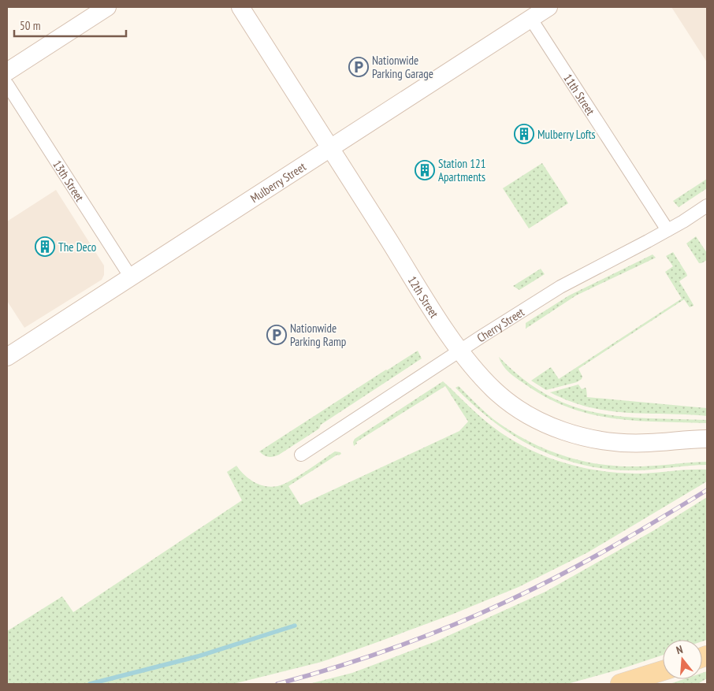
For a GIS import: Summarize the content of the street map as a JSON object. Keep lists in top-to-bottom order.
{
  "streets": {
    "street": [
      "11th Street",
      "13th Street",
      "Mulberry Street",
      "12th Street",
      "Cherry Street"
    ]
  },
  "crossings": [
    ["11th Street", "Mulberry Street"],
    ["11th Street", "Cherry Street"],
    ["13th Street", "Mulberry Street"],
    ["Mulberry Street", "12th Street"],
    ["12th Street", "Cherry Street"]
  ],
  "places": {
    "parking": ["Nationwide Parking Garage", "Nationwide Parking Ramp"],
    "building": ["Mulberry Lofts", "Station 121 Apartments", "The Deco"]
  },
  "scale_bar": "50 m",
  "north": "top"
}
